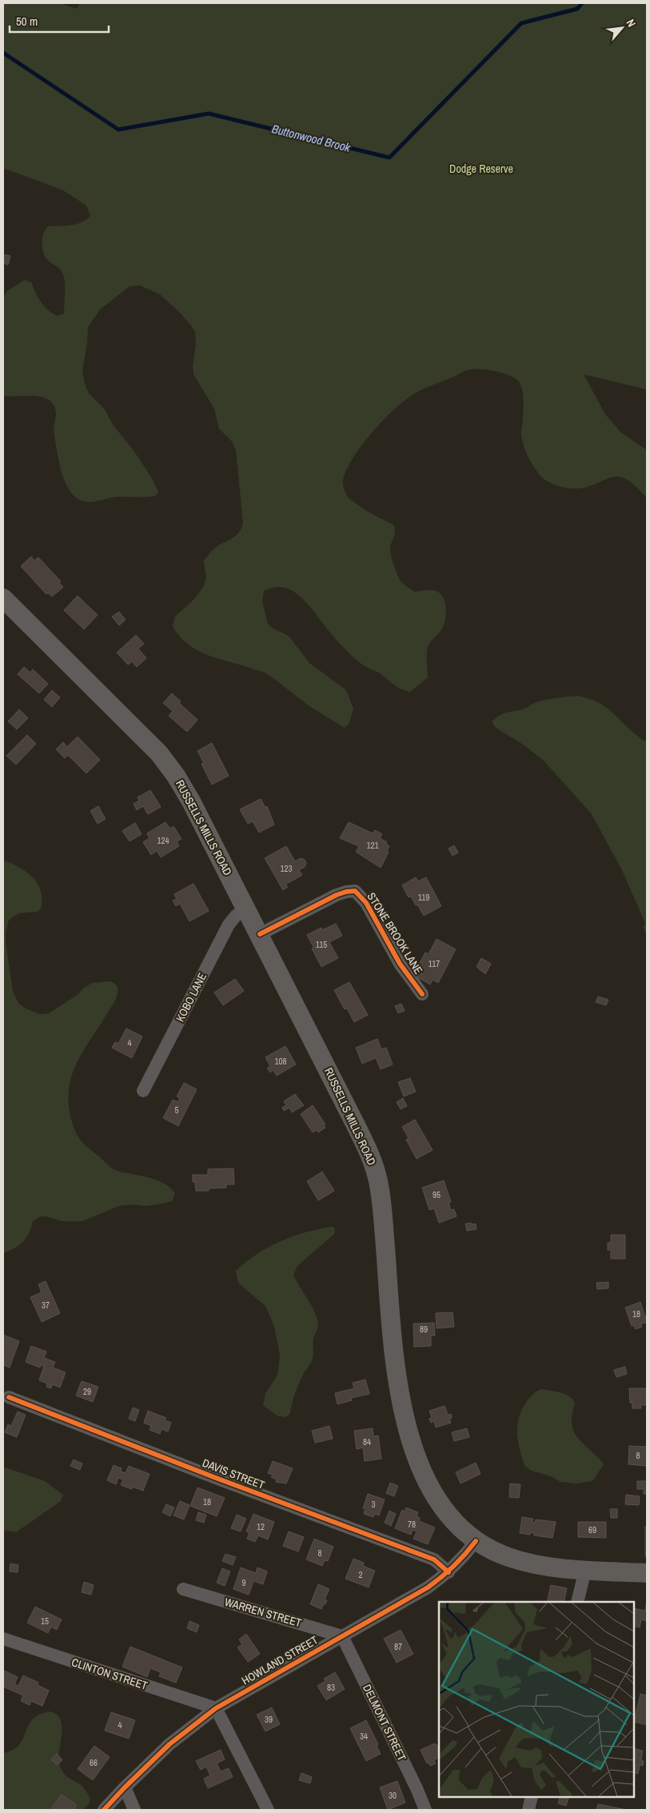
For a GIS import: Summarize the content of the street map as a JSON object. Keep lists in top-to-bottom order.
{
  "streets": {
    "main road": ["RUSSELLS MILLS ROAD"],
    "street": [
      "STONE BROOK LANE",
      "KOBO LANE",
      "DAVIS STREET",
      "WARREN STREET",
      "HOWLAND STREET",
      "CLINTON STREET",
      "DELMONT STREET"
    ]
  },
  "crossings": [
    ["RUSSELLS MILLS ROAD", "STONE BROOK LANE"],
    ["RUSSELLS MILLS ROAD", "KOBO LANE"],
    ["RUSSELLS MILLS ROAD", "HOWLAND STREET"],
    ["DAVIS STREET", "HOWLAND STREET"],
    ["WARREN STREET", "HOWLAND STREET"],
    ["WARREN STREET", "DELMONT STREET"],
    ["HOWLAND STREET", "CLINTON STREET"],
    ["HOWLAND STREET", "DELMONT STREET"]
  ],
  "water": ["Buttonwood Brook"],
  "parks": ["Dodge Reserve"],
  "house_numbers": [
    "124",
    "121",
    "123",
    "119",
    "115",
    "117",
    "4",
    "108",
    "5",
    "95",
    "37",
    "18",
    "89",
    "29",
    "84",
    "8",
    "18",
    "3",
    "78",
    "12",
    "69",
    "8",
    "2",
    "9",
    "15",
    "87",
    "83",
    "39",
    "4",
    "34",
    "66",
    "30"
  ],
  "scale_bar": "50 m",
  "north": "top right"
}
